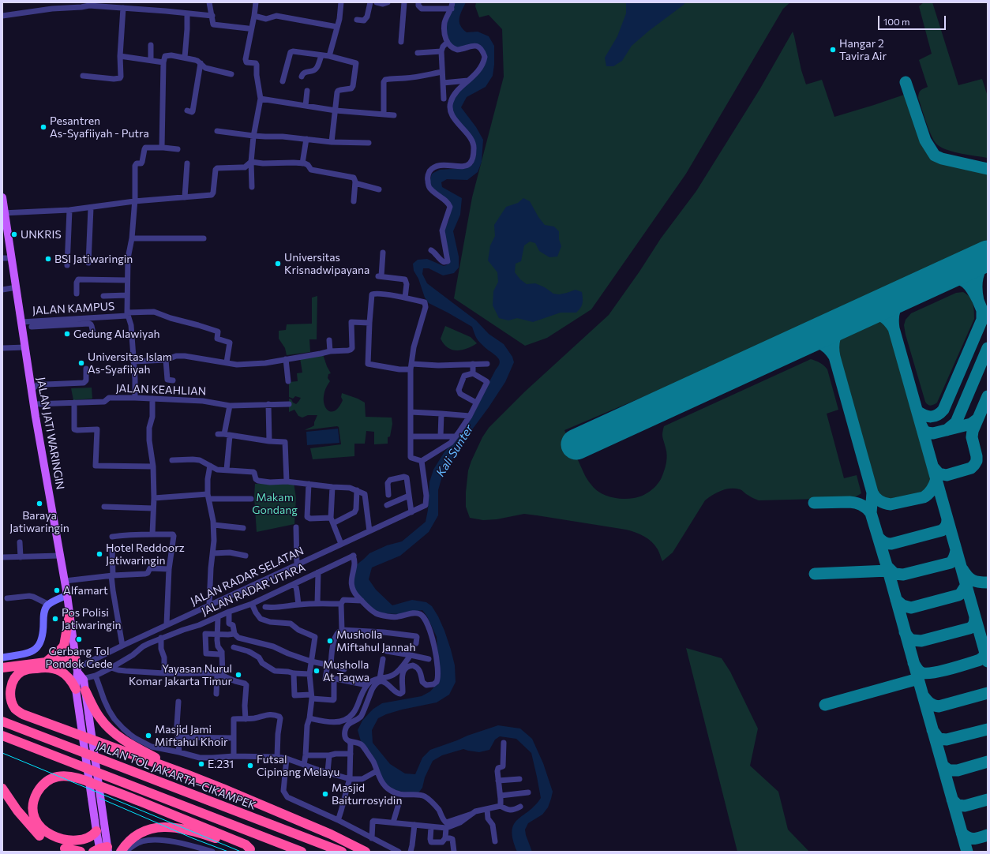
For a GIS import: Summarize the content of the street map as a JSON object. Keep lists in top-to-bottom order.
{
  "streets": {
    "highway": ["JALAN TOL JAKARTA–CIKAMPEK"],
    "main road": ["JALAN JATI WARINGIN"],
    "street": [
      "JALAN KAMPUS",
      "JALAN KEAHLIAN",
      "JALAN RADAR SELATAN",
      "JALAN RADAR UTARA"
    ]
  },
  "crossings": [
    ["JALAN KAMPUS", "JALAN JATI WARINGIN"],
    ["JALAN KEAHLIAN", "JALAN JATI WARINGIN"],
    ["JALAN JATI WARINGIN", "JALAN RADAR SELATAN"],
    ["JALAN JATI WARINGIN", "JALAN RADAR UTARA"]
  ],
  "water": ["Kali Sunter"],
  "parks": ["Makam Gondang"],
  "places": [
    "Hangar 2 Tavira Air",
    "Pesantren As-Syafiiyah - Putra",
    "UNKRIS",
    "BSI Jatiwaringin",
    "Universitas Krisnadwipayana",
    "Gedung Alawiyah",
    "Universitas Islam As-Syafiiyah",
    "Baraya Jatiwaringin",
    "Hotel Reddoorz Jatiwaringin",
    "Alfamart",
    "Pos Polisi Jatiwaringin",
    "Gerbang Tol Pondok Gede",
    "Musholla Miftahul Jannah",
    "Musholla At Taqwa",
    "Yayasan Nurul Komar Jakarta Timur",
    "Masjid Jami Miftahul Khoir",
    "E.231",
    "Futsal Cipinang Melayu",
    "Masjid Baiturrosyidin"
  ],
  "scale_bar": "100 m"
}
